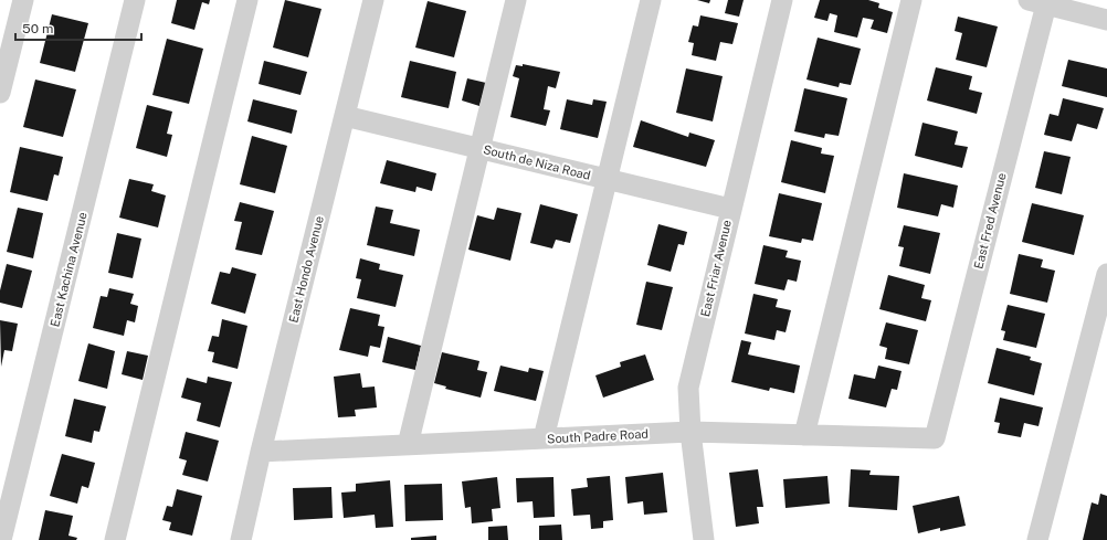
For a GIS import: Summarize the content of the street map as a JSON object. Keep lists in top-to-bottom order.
{
  "streets": {
    "street": [
      "South de Niza Road",
      "East Fred Avenue",
      "East Friar Avenue",
      "East Kachina Avenue",
      "East Hondo Avenue",
      "South Padre Road"
    ]
  },
  "crossings": [
    ["South de Niza Road", "East Friar Avenue"],
    ["South de Niza Road", "East Hondo Avenue"],
    ["East Fred Avenue", "South Padre Road"],
    ["East Friar Avenue", "South Padre Road"],
    ["East Hondo Avenue", "South Padre Road"]
  ],
  "scale_bar": "50 m"
}
